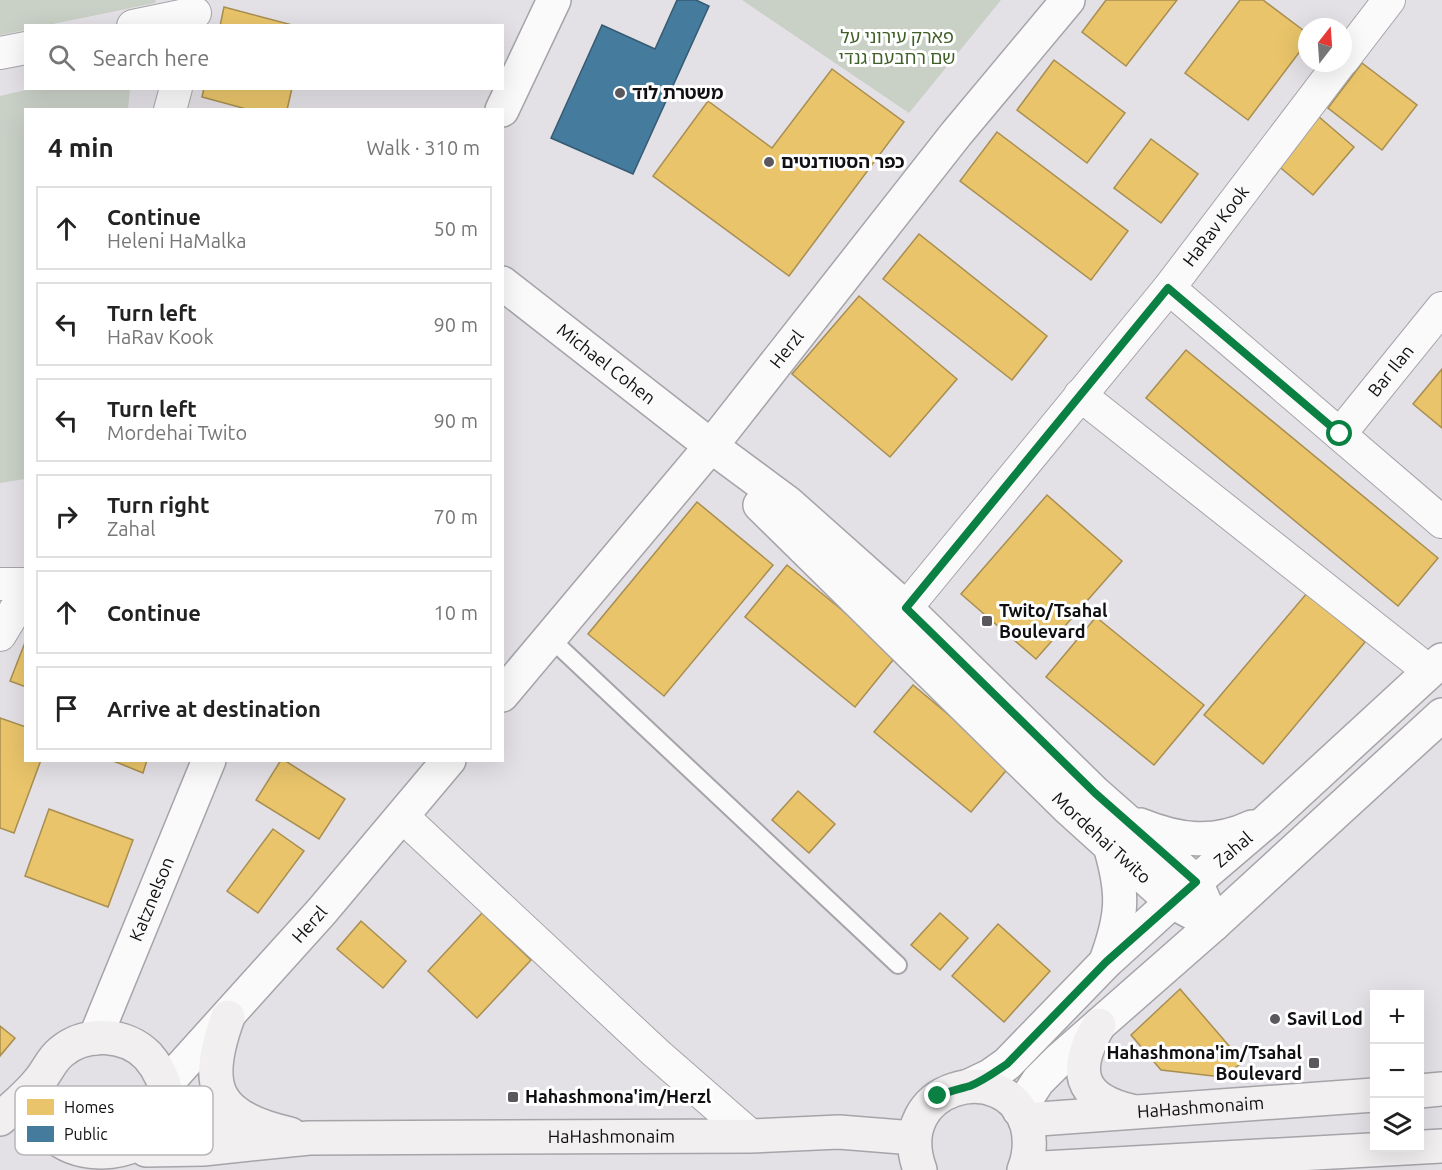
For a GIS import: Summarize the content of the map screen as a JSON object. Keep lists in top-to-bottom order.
{
  "streets": {
    "main road": ["HaHashmonaim"],
    "street": [
      "HaRav Kook",
      "Herzl",
      "Michael Cohen",
      "Bar Ilan",
      "Mordehai Twito",
      "Zahal",
      "Katznelson"
    ]
  },
  "crossings": [
    ["HaRav Kook", "Mordehai Twito"],
    ["Herzl", "Michael Cohen"],
    ["Herzl", "Mordehai Twito"],
    ["Michael Cohen", "Mordehai Twito"],
    ["Mordehai Twito", "Zahal"]
  ],
  "parks": ["פארק עירוני על שם רחבעם גנדי"],
  "places": {
    "other": ["משטרת לוד", "כפר הסטודנטים", "Savil Lod"],
    "transit": ["Twito/Tsahal Boulevard", "Hahashmona'im/Tsahal Boulevard", "Hahashmona'im/Herzl"]
  },
  "legend": ["Homes", "Public"],
  "north": "top",
  "page": {
    "search": "Search here",
    "heading": ["4 min", "Walk · 310 m"],
    "list": [
      ["Continue", "Heleni HaMalka", "50 m"],
      ["Turn left", "HaRav Kook", "90 m"],
      ["Turn left", "Mordehai Twito", "90 m"],
      ["Turn right", "Zahal", "70 m"],
      ["Continue", "10 m"],
      "Arrive at destination"
    ],
    "map_buttons": ["+", "−"]
  }
}
